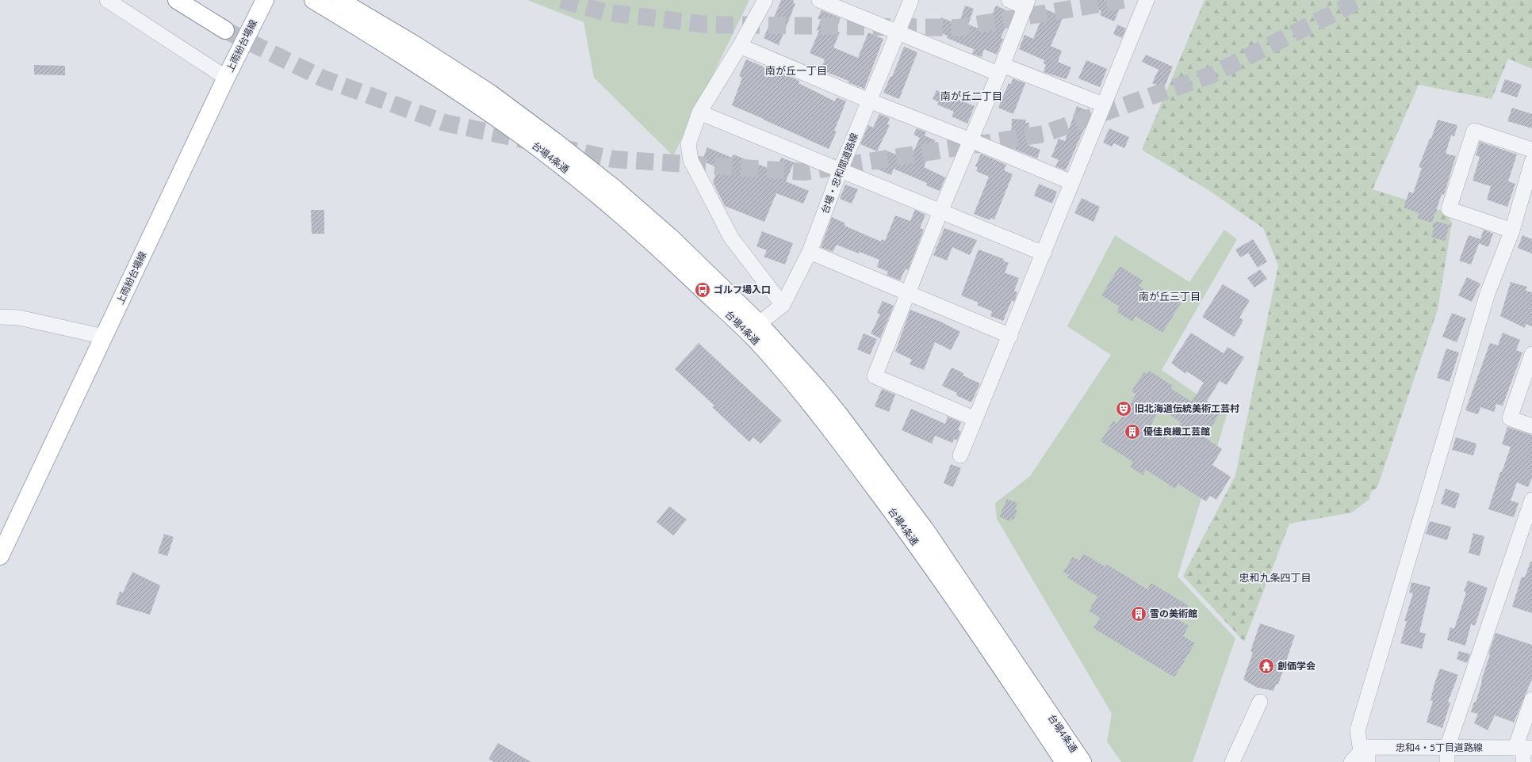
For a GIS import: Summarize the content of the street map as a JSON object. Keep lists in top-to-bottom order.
{
  "streets": {
    "main road": ["上雨紛台場線", "台場4条通"],
    "street": ["台場・忠和間道路線", "忠和4・5丁目道路線"]
  },
  "crossings": [
    ["台場4条通", "台場・忠和間道路線"]
  ],
  "districts": [
    "南が丘一丁目",
    "南が丘二丁目",
    "南が丘三丁目",
    "忠和九条四丁目"
  ],
  "places": {
    "bus stop": ["ゴルフ場入口"],
    "theatre": ["旧北海道伝統美術工芸村"],
    "building": ["優佳良織工芸館", "雪の美術館"],
    "temple": ["創価学会"]
  }
}
